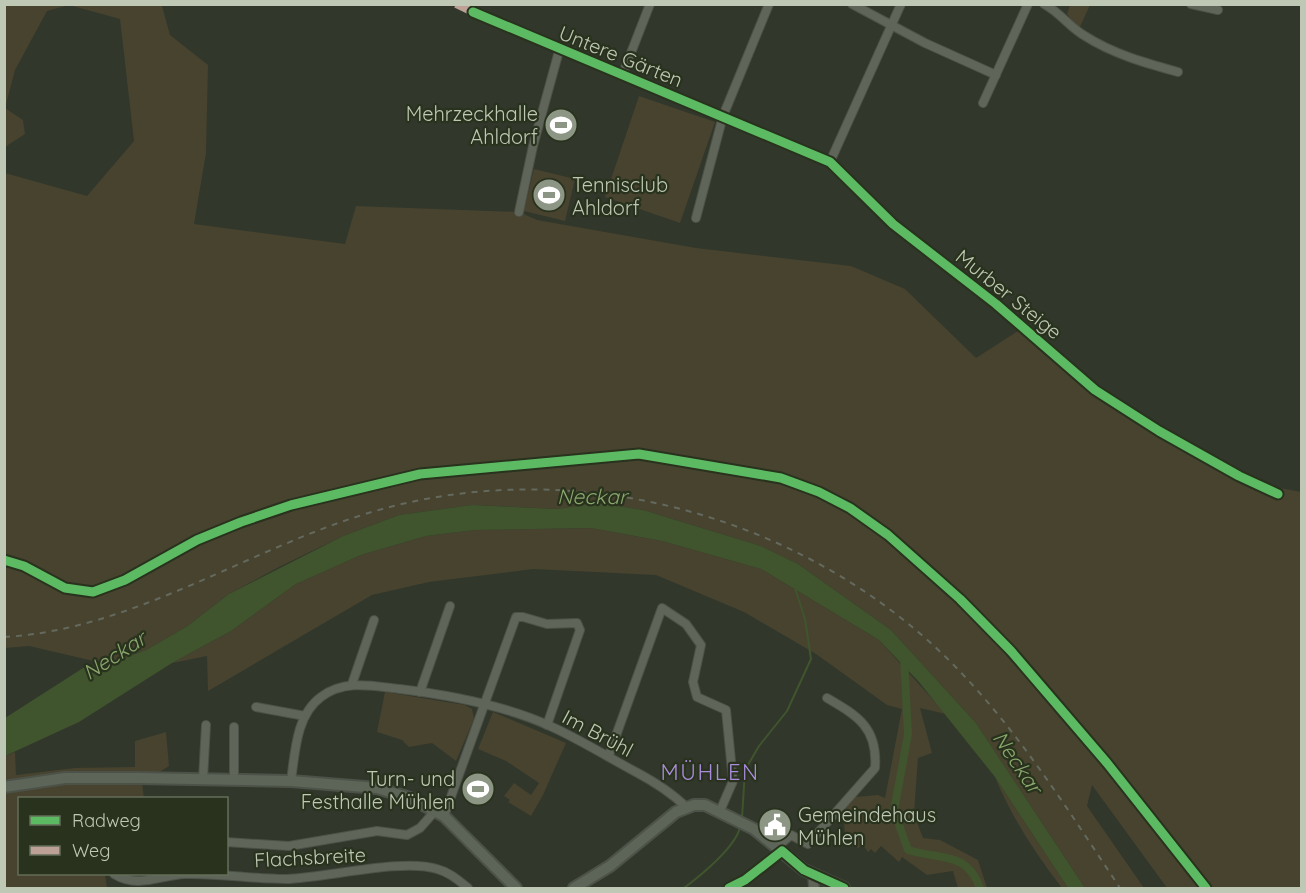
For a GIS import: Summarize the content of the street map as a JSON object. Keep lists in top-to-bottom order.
{
  "streets": {
    "street": [
      "Untere Gärten",
      "Murber Steige",
      "Im Brühl",
      "Flachsbreite"
    ]
  },
  "crossings": [
    ["Untere Gärten", "Murber Steige"]
  ],
  "districts": ["MÜHLEN"],
  "water": ["Neckar"],
  "places": {
    "sports": ["Mehrzeckhalle Ahldorf", "Tennisclub Ahldorf", "Turn- und Festhalle Mühlen"],
    "public building": ["Gemeindehaus Mühlen"]
  },
  "legend": ["Radweg", "Weg"]
}
